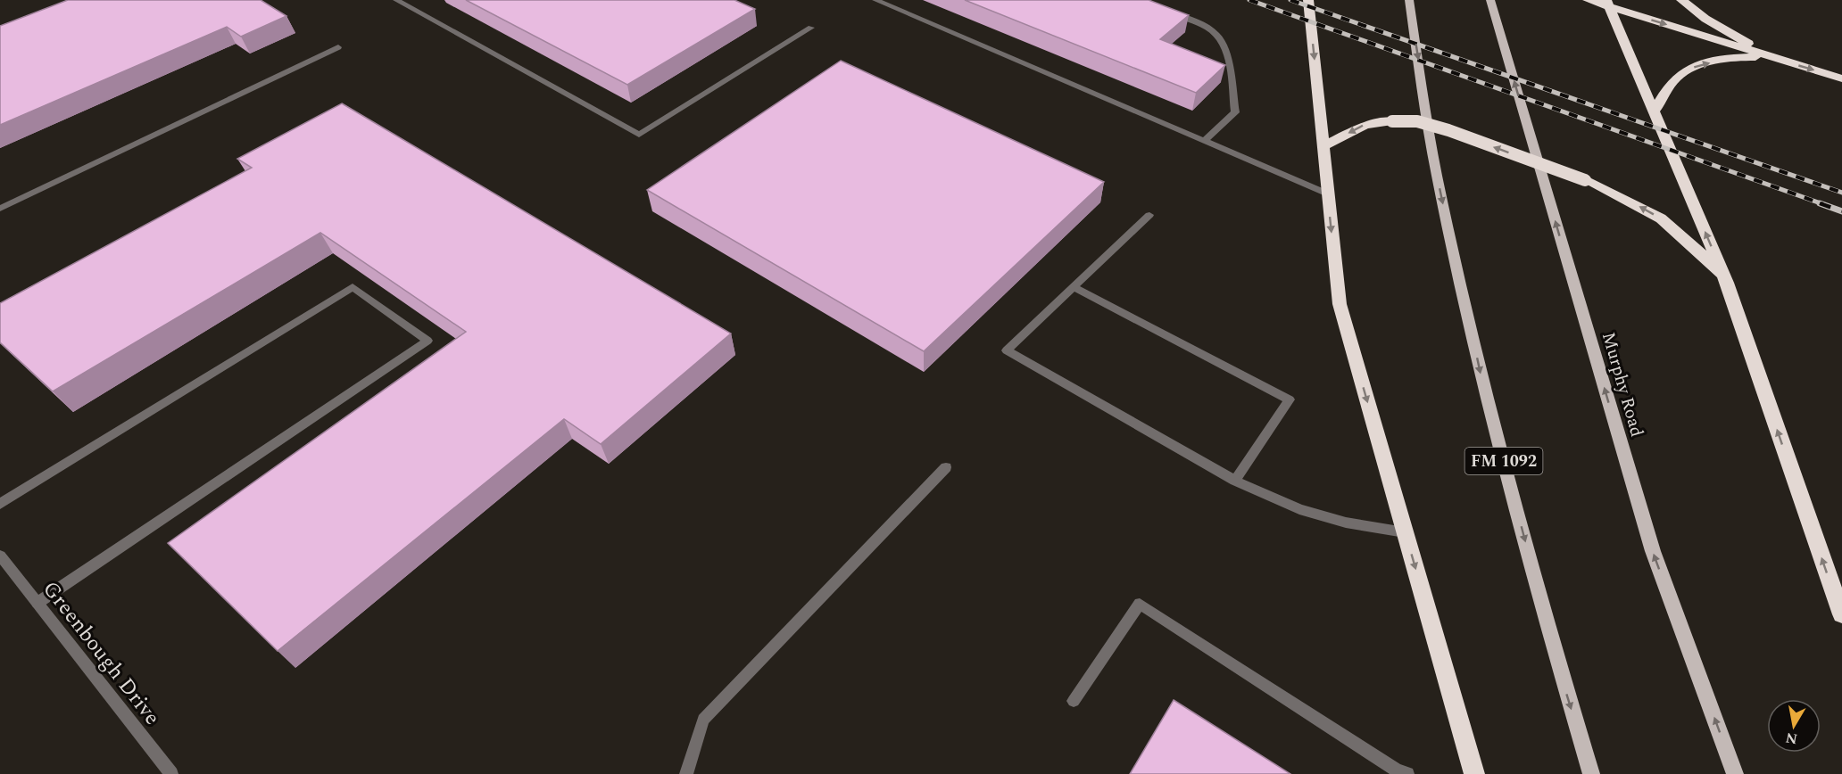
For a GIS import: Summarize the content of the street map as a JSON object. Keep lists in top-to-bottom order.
{
  "streets": {
    "main road": ["Murphy Road", "FM 1092"],
    "street": ["Greenbough Drive"]
  },
  "north": "bottom"
}
